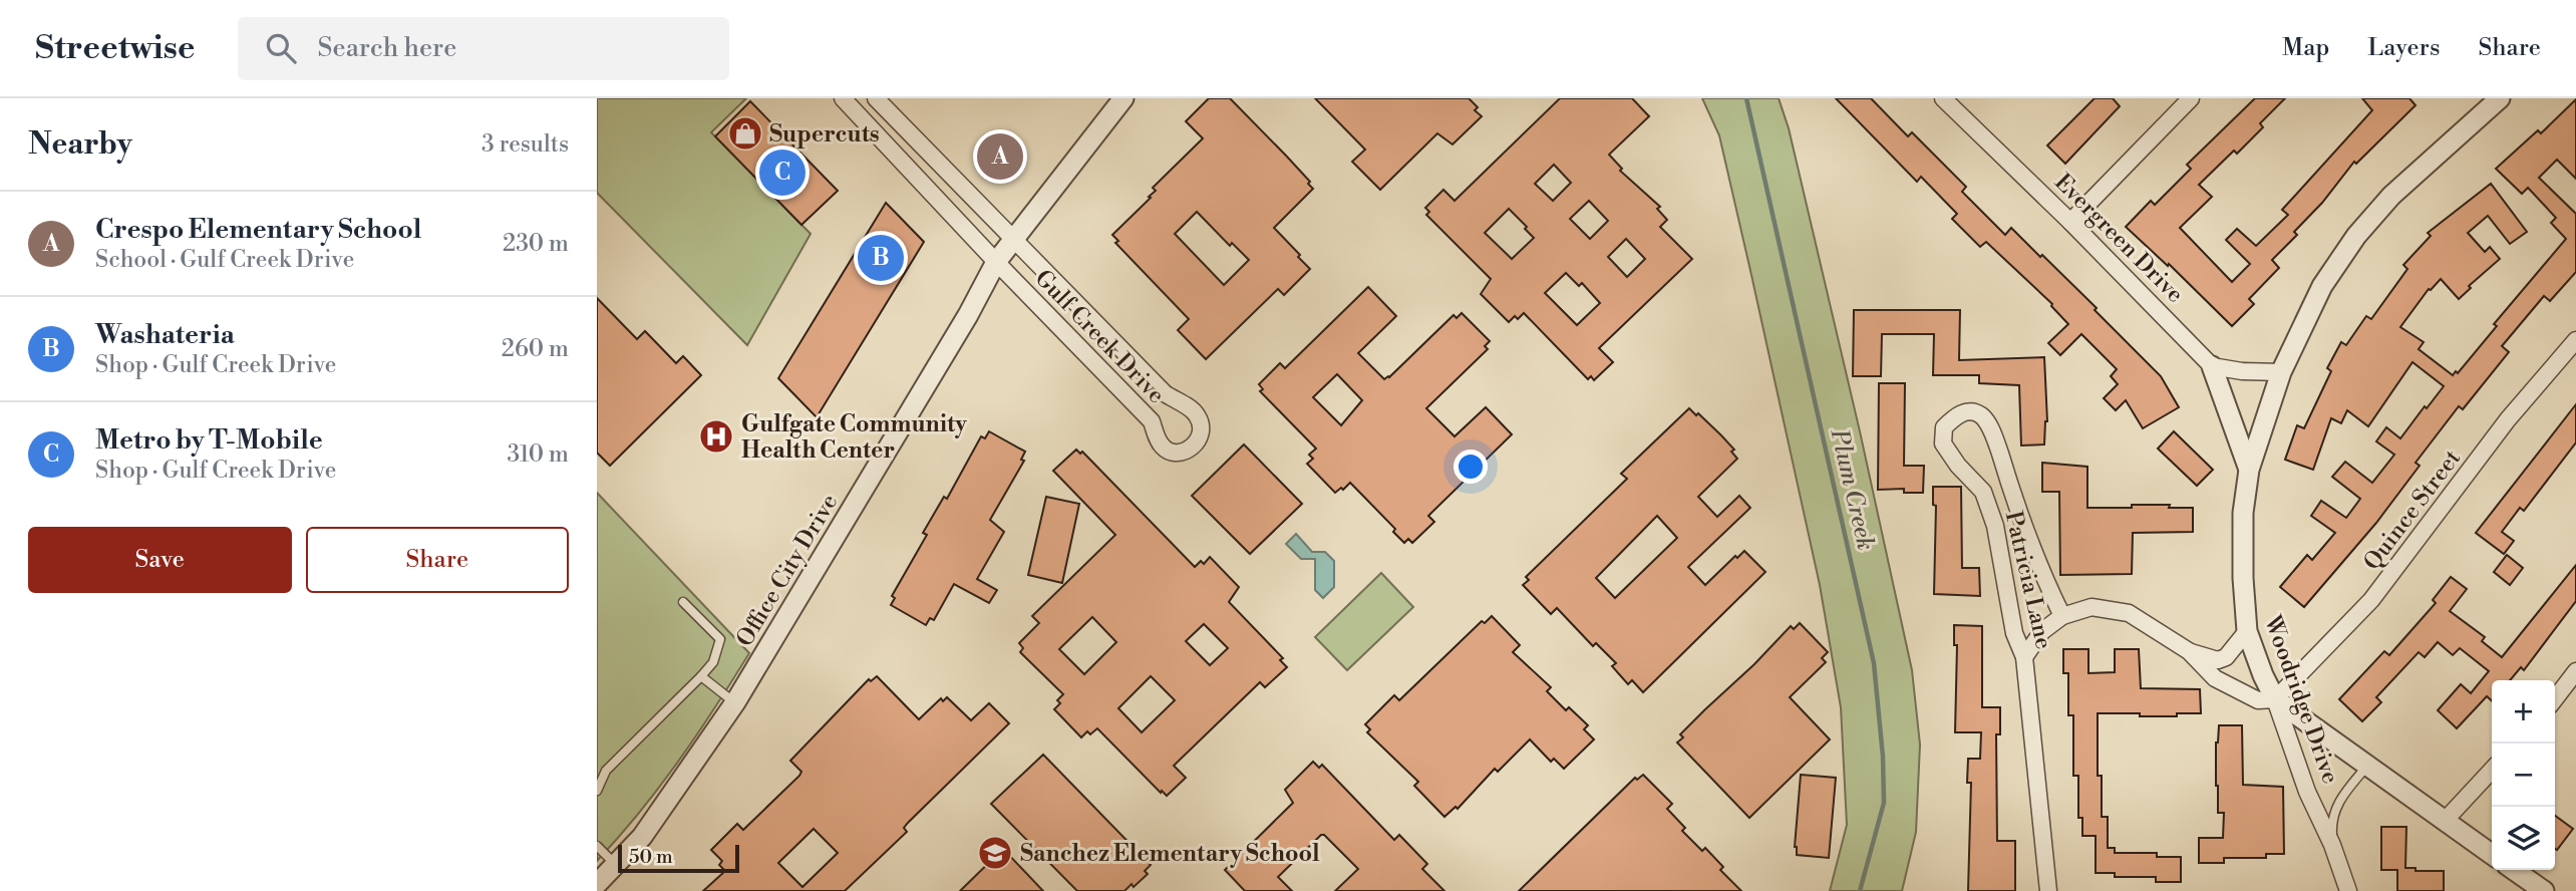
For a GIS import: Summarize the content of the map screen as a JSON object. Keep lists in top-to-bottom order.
{
  "streets": {
    "street": [
      "Evergreen Drive",
      "Gulf Creek Drive",
      "Quince Street",
      "Office City Drive",
      "Patricia Lane",
      "Woodridge Drive"
    ]
  },
  "crossings": [
    ["Gulf Creek Drive", "Office City Drive"],
    ["Quince Street", "Woodridge Drive"]
  ],
  "water": ["Plum Creek"],
  "places": {
    "shop": ["Supercuts"],
    "hospital": ["Gulfgate Community Health Center"],
    "school or university": ["Sanchez Elementary School"]
  },
  "scale_bar": "50 m",
  "page": {
    "header": "Streetwise",
    "search": "Search here",
    "nav": ["Map", "Layers", "Share"],
    "heading": ["Nearby", "3 results"],
    "pins": ["A", "C", "B"],
    "list": [
      {
        "mark": "A",
        "name": "Crespo Elementary School",
        "note": "School · Gulf Creek Drive",
        "value": "230 m"
      },
      {
        "mark": "B",
        "name": "Washateria",
        "note": "Shop · Gulf Creek Drive",
        "value": "260 m"
      },
      {
        "mark": "C",
        "name": "Metro by T-Mobile",
        "note": "Shop · Gulf Creek Drive",
        "value": "310 m"
      }
    ],
    "buttons": ["Save", "Share"],
    "map_buttons": ["+", "−"],
    "scale": "50 m"
  }
}
